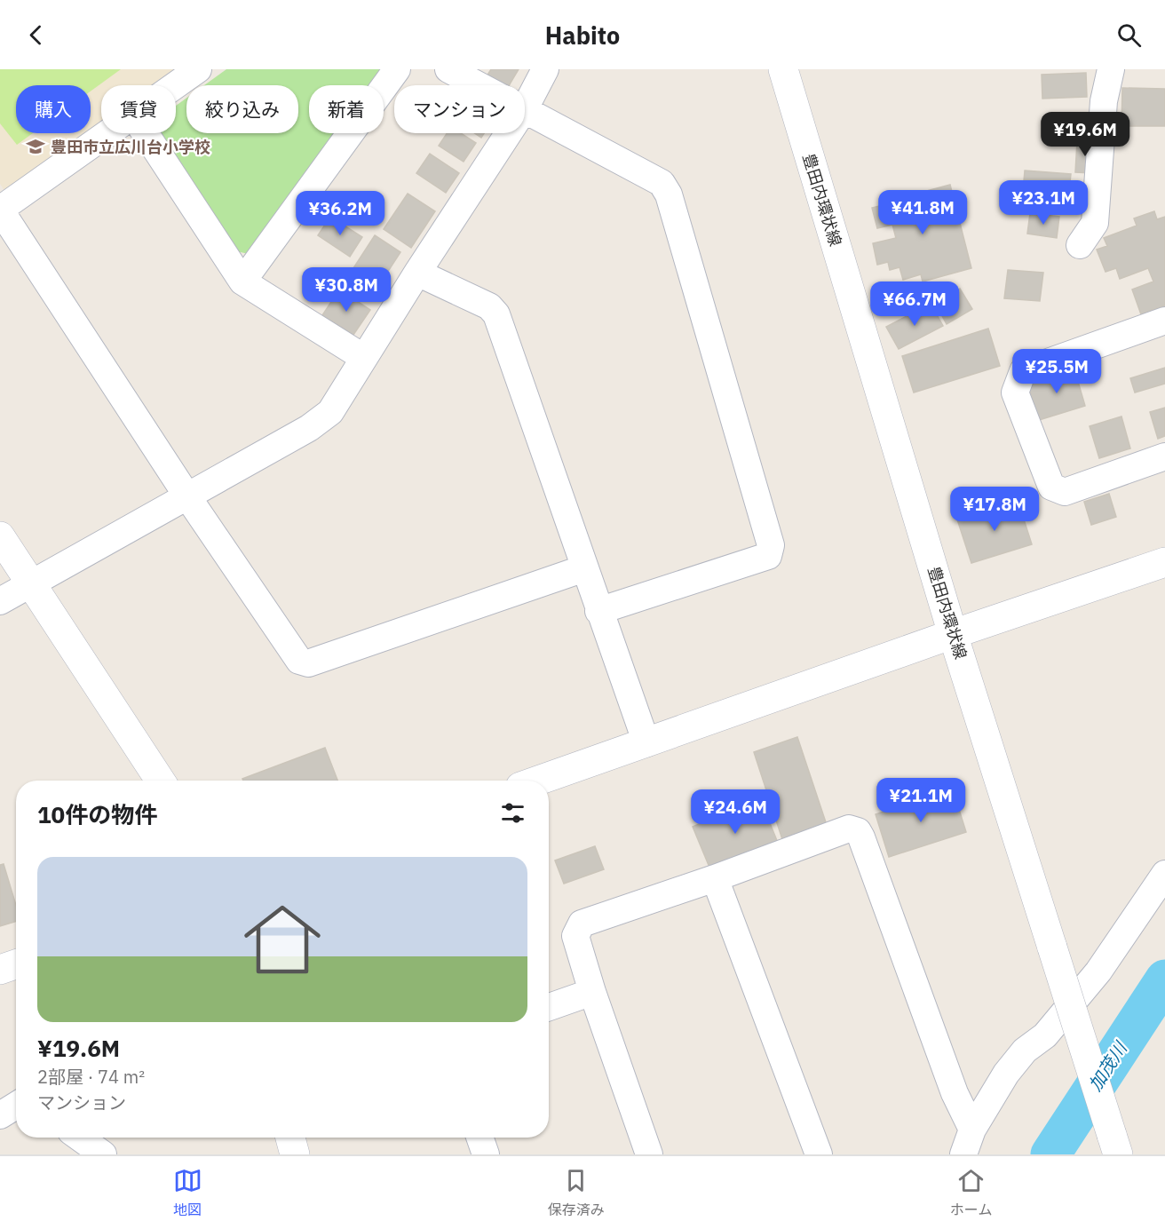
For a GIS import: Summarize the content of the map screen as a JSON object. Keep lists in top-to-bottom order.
{
  "streets": {
    "street": ["豊田内環状線"]
  },
  "water": ["加茂川"],
  "places": {
    "school or university": ["豊田市立広川台小学校"]
  },
  "page": {
    "header": "Habito",
    "chip": [
      "購入",
      "賃貸",
      "絞り込み",
      "新着",
      "マンション"
    ],
    "price": [
      "¥19.6M",
      "¥23.1M",
      "¥41.8M",
      "¥36.2M",
      "¥30.8M",
      "¥66.7M",
      "¥25.5M",
      "¥17.8M",
      "¥21.1M",
      "¥24.6M"
    ],
    "heading": "10件の物件",
    "list": [
      {
        "name": "¥19.6M",
        "note": "2部屋 · 74 m² · マンション"
      }
    ],
    "tabs": ["地図", "保存済み", "ホーム"]
  }
}
